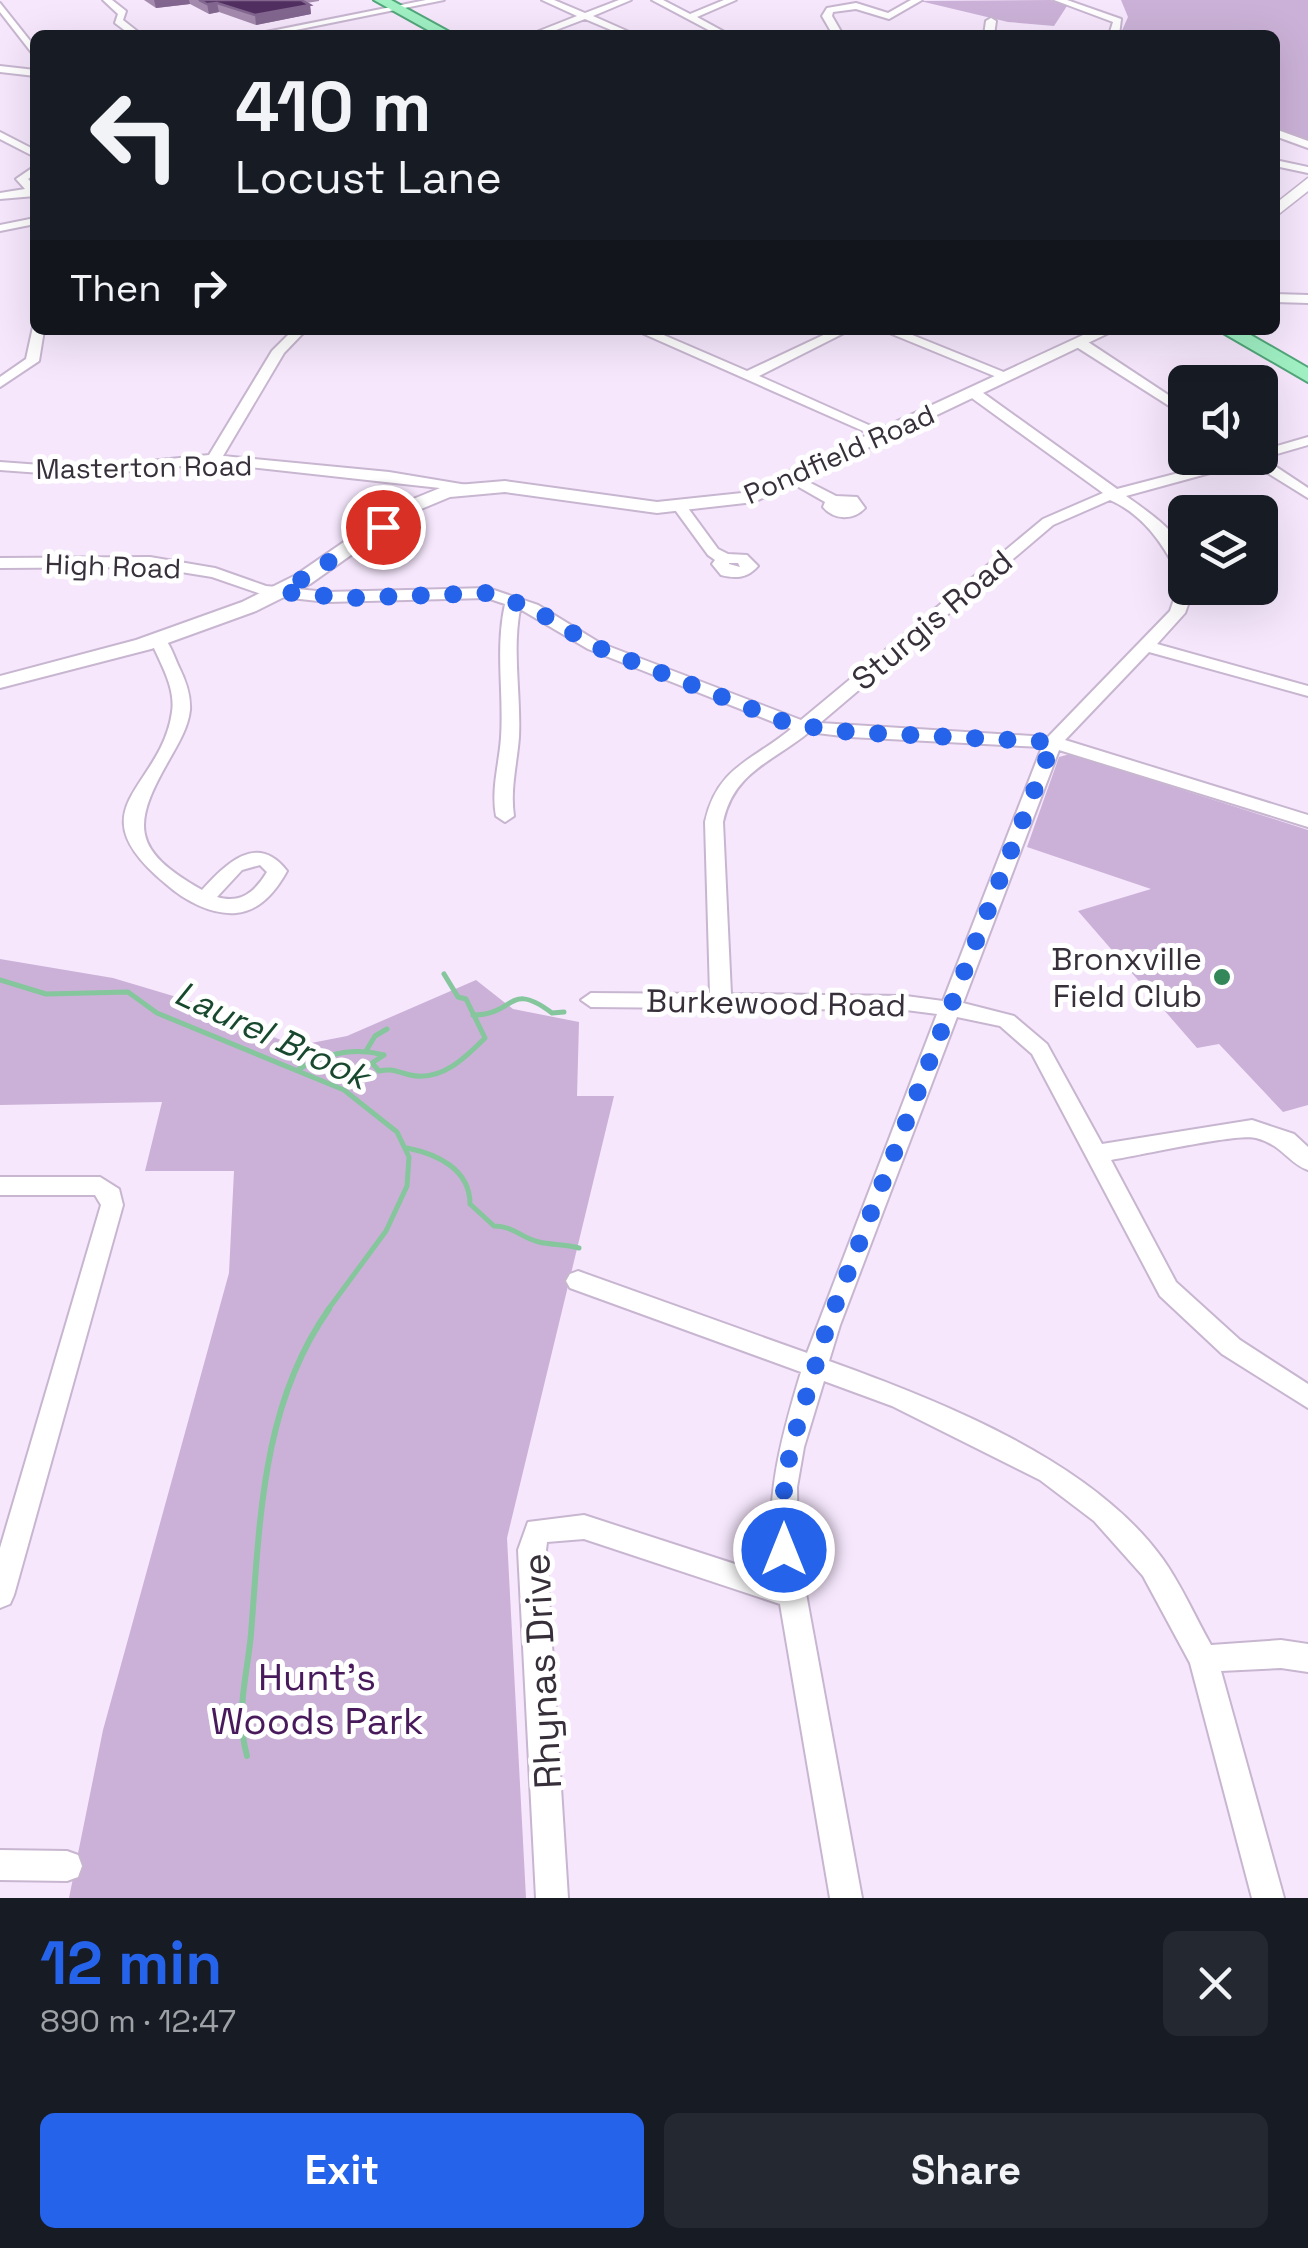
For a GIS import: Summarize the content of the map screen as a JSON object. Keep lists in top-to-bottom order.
{
  "streets": {
    "street": [
      "Pondfield Road",
      "Masterton Road",
      "High Road",
      "Sturgis Road",
      "Burkewood Road",
      "Rhynas Drive"
    ]
  },
  "crossings": [
    ["Pondfield Road", "Masterton Road"],
    ["Pondfield Road", "High Road"],
    ["Sturgis Road", "Burkewood Road"]
  ],
  "water": ["Laurel Brook"],
  "parks": ["Hunt's Woods Park"],
  "places": ["Bronxville Field Club"],
  "page": {
    "turn": ["410 m", "Locust Lane"],
    "then": "Then",
    "heading": ["12 min", "890 m · 12:47"],
    "buttons": ["Exit", "Share"]
  }
}
